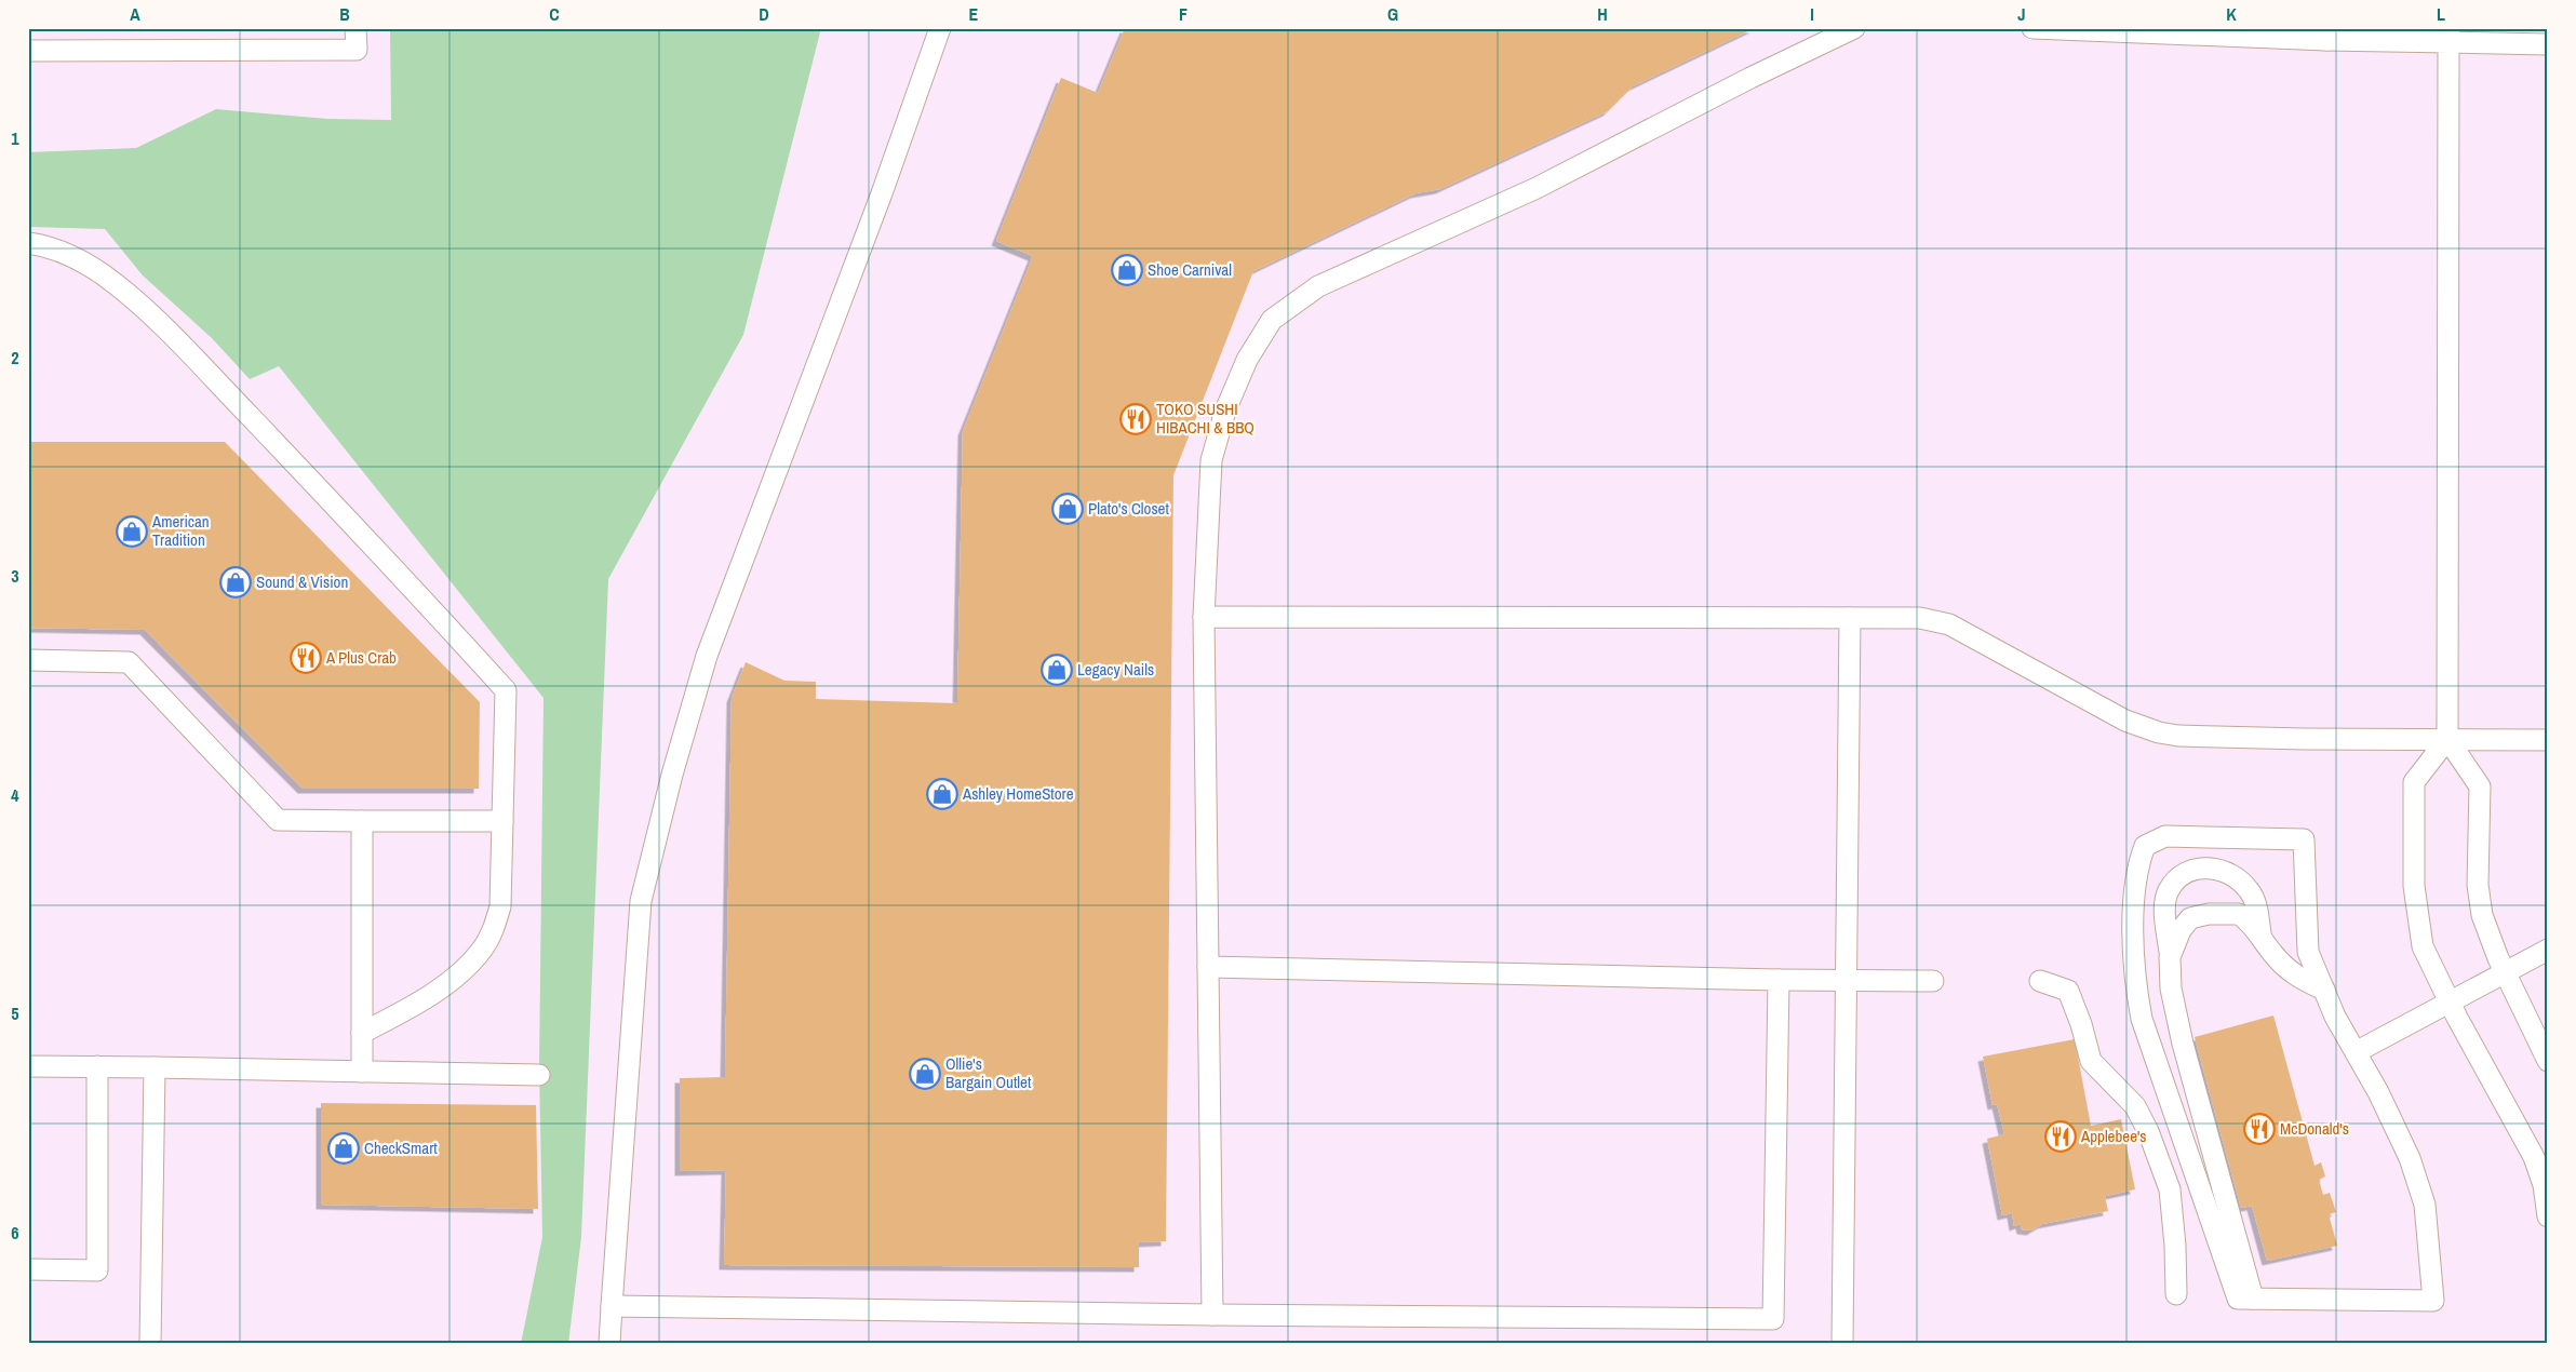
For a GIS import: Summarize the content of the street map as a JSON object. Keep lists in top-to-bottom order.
{
  "places": {
    "shop": [
      "Shoe Carnival",
      "Plato's Closet",
      "American Tradition",
      "Sound & Vision",
      "Legacy Nails",
      "Ashley HomeStore",
      "Ollie's Bargain Outlet",
      "CheckSmart"
    ],
    "restaurant": [
      "TOKO SUSHI HIBACHI & BBQ",
      "A Plus Crab",
      "McDonald's",
      "Applebee's"
    ]
  },
  "grid": {
    "columns": [
      "A",
      "B",
      "C",
      "D",
      "E",
      "F",
      "G",
      "H",
      "I",
      "J",
      "K",
      "L"
    ],
    "rows": [
      "1",
      "2",
      "3",
      "4",
      "5",
      "6"
    ]
  }
}
